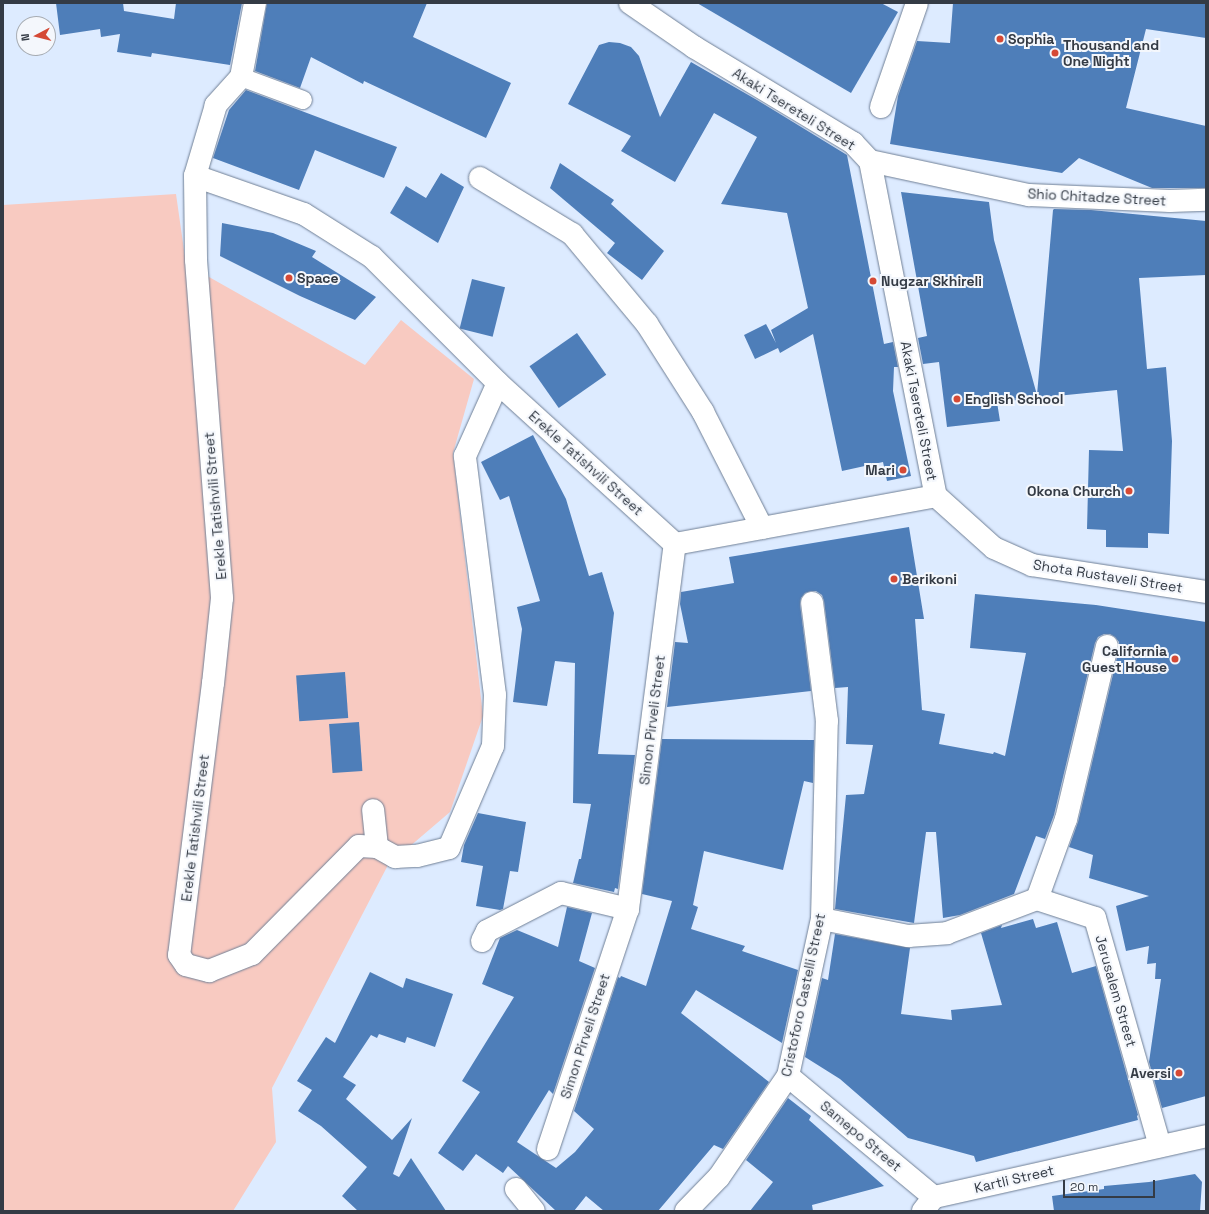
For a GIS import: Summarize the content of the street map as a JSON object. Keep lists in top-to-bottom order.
{
  "streets": {
    "street": [
      "Akaki Tsereteli Street",
      "Shio Chitadze Street",
      "Erekle Tatishvili Street",
      "Shota Rustaveli Street",
      "Simon Pirveli Street",
      "Jerusalem Street",
      "Cristoforo Castelli Street",
      "Samepo Street",
      "Kartli Street"
    ]
  },
  "crossings": [
    ["Akaki Tsereteli Street", "Shio Chitadze Street"],
    ["Akaki Tsereteli Street", "Shota Rustaveli Street"],
    ["Erekle Tatishvili Street", "Simon Pirveli Street"],
    ["Jerusalem Street", "Kartli Street"],
    ["Cristoforo Castelli Street", "Samepo Street"],
    ["Samepo Street", "Kartli Street"]
  ],
  "places": [
    "Sophia",
    "Thousand and One Night",
    "Space",
    "Nugzar Skhireli",
    "English School",
    "Mari",
    "Okona Church",
    "Berikoni",
    "California Guest House",
    "Aversi"
  ],
  "scale_bar": "20 m",
  "north": "left"
}
